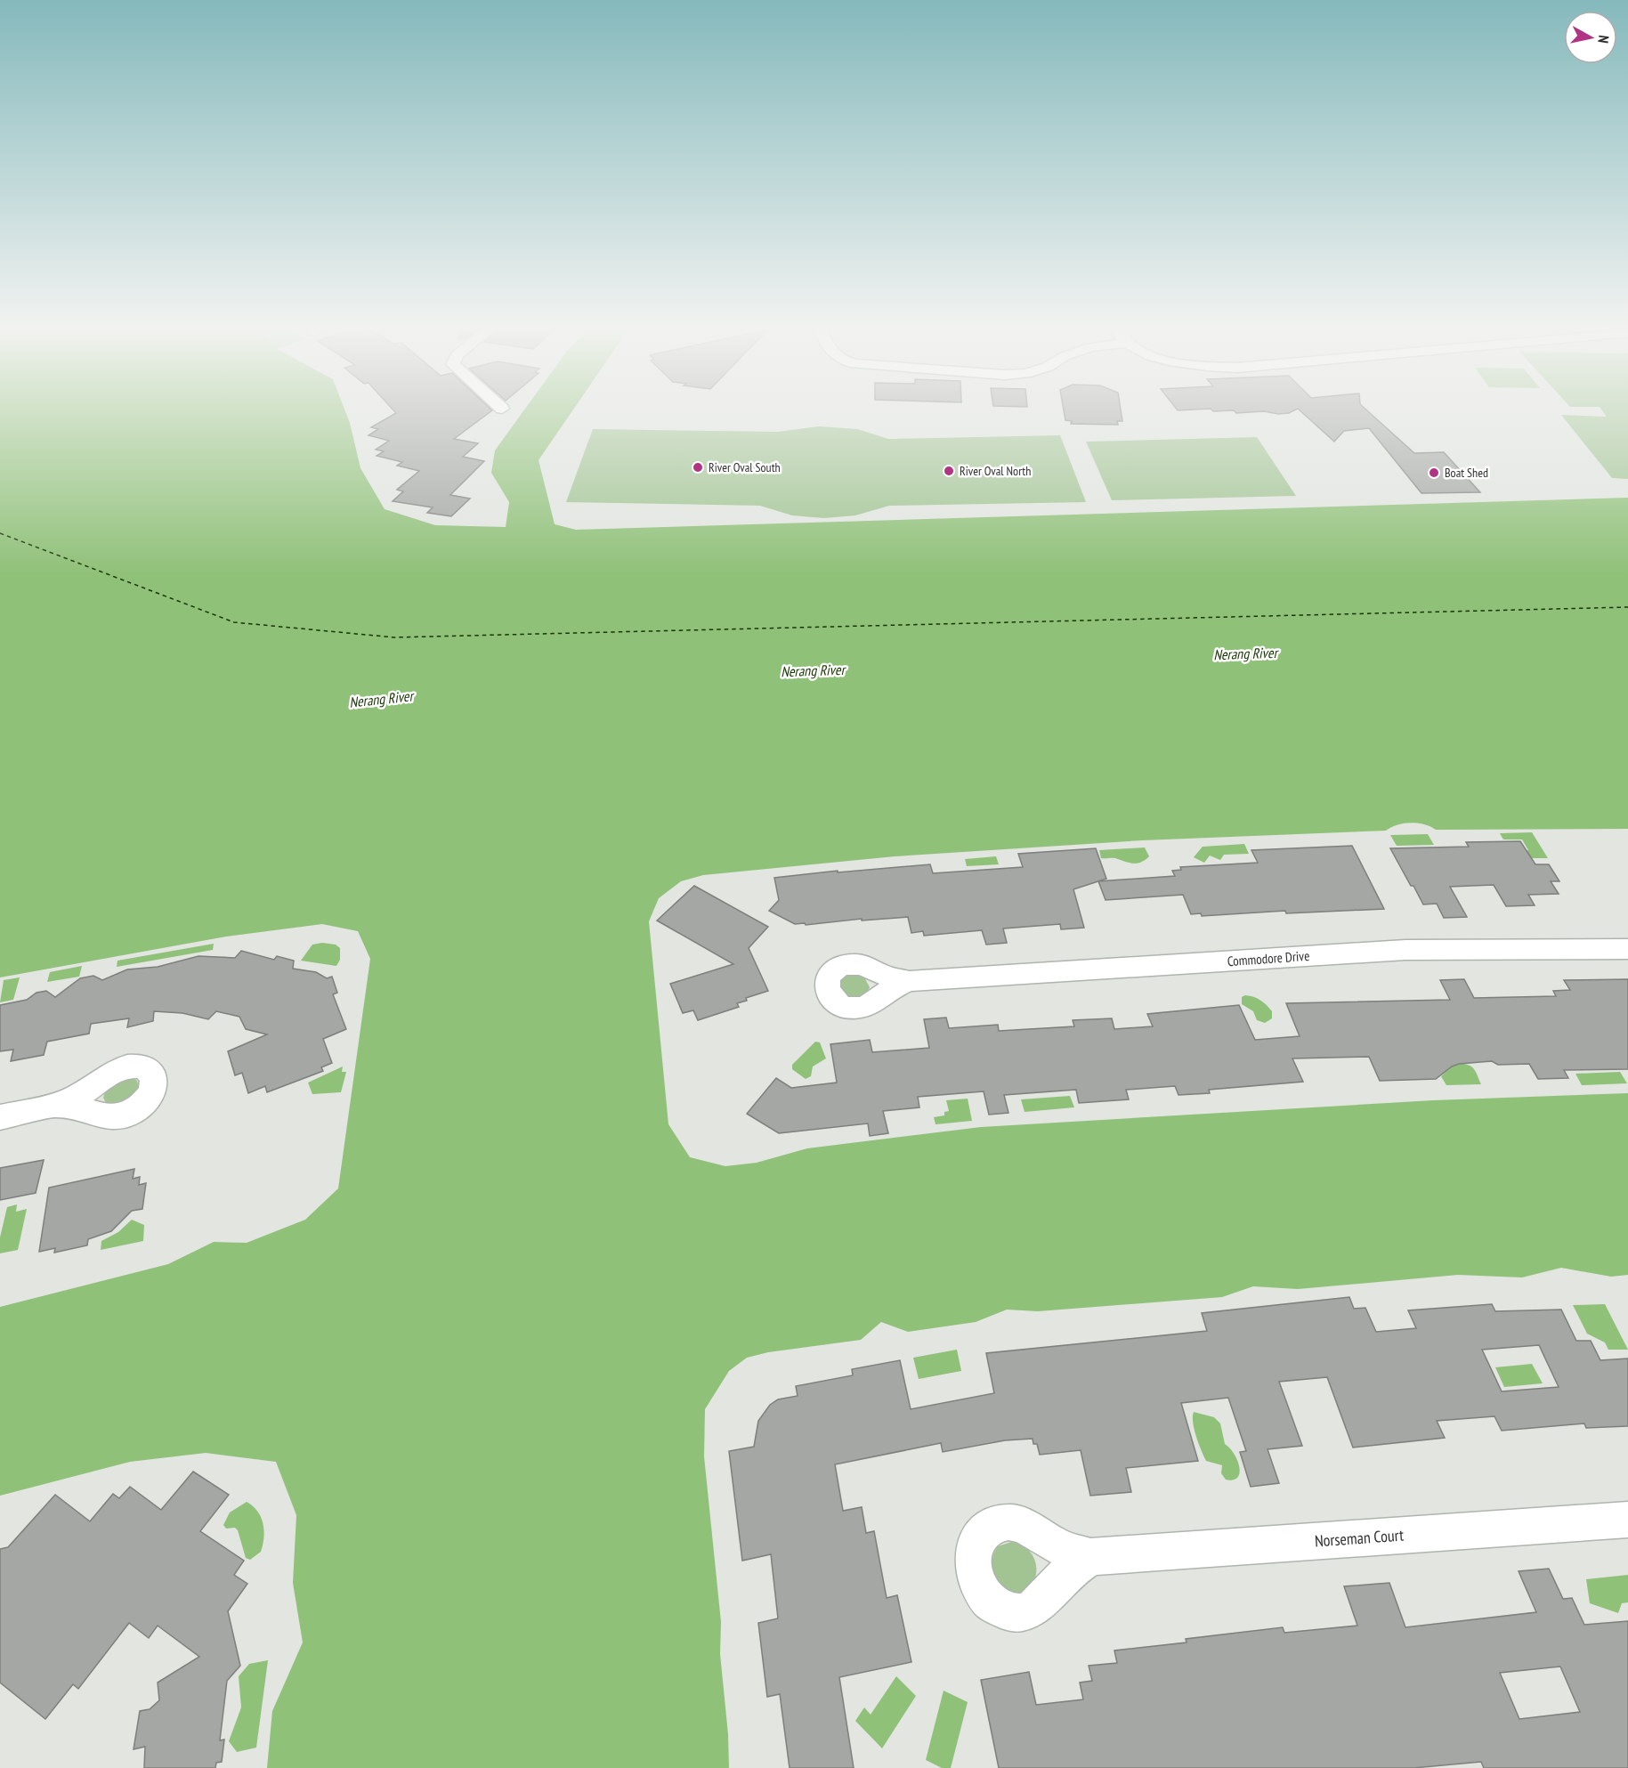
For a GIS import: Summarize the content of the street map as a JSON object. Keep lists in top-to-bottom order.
{
  "streets": {
    "street": ["Commodore Drive", "Norseman Court"]
  },
  "water": ["Nerang River"],
  "places": ["River Oval South", "River Oval North", "Boat Shed"],
  "north": "right"
}
